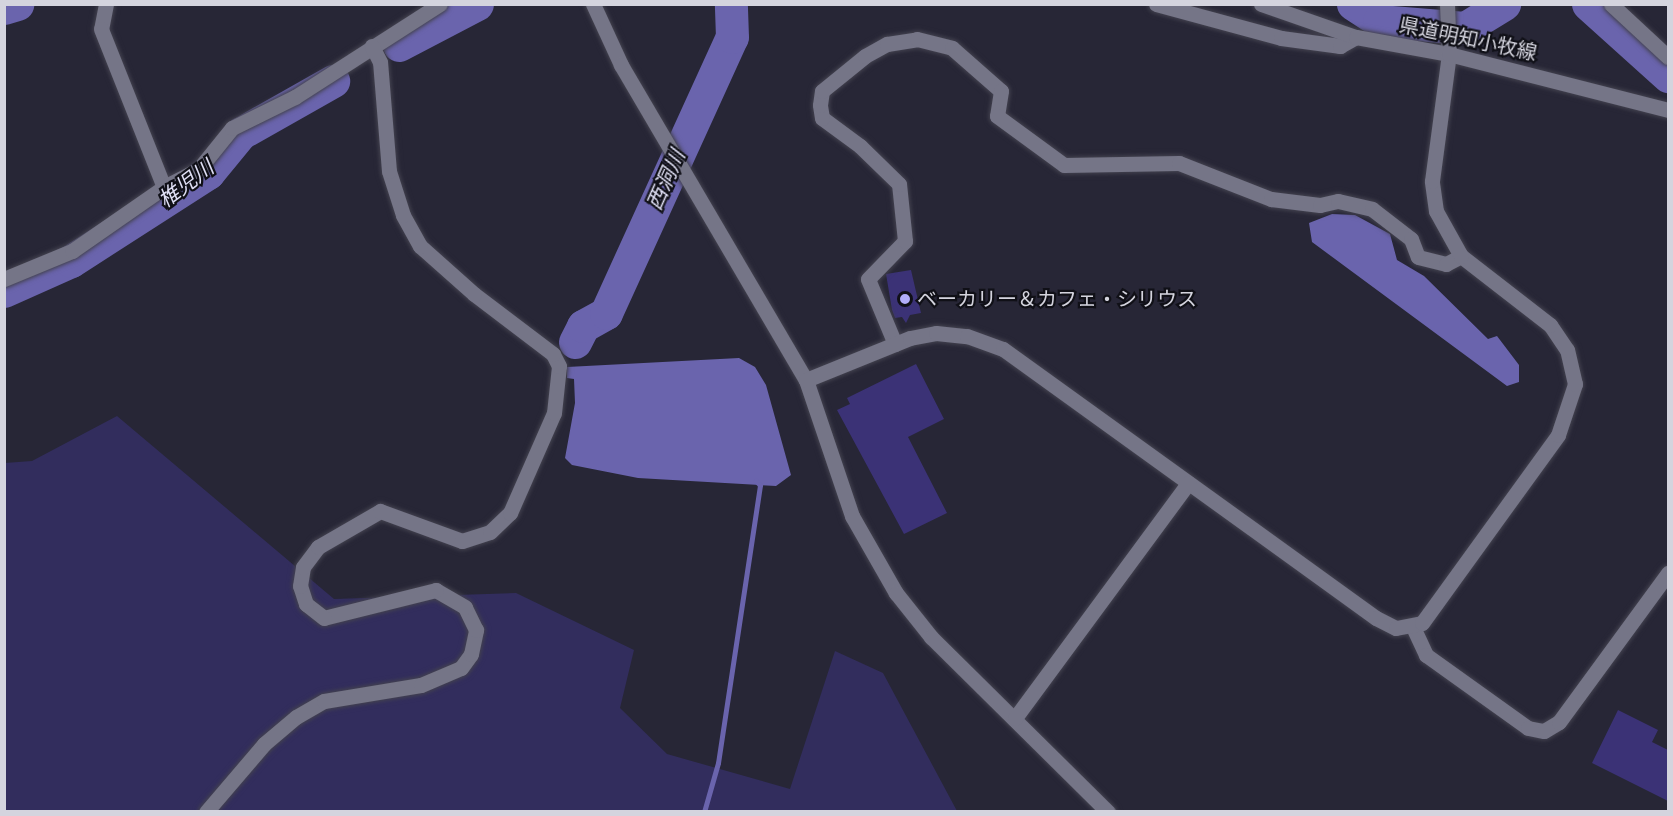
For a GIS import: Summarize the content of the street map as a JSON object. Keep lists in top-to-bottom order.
{
  "streets": {
    "street": ["県道明知小牧線"]
  },
  "water": ["西洞川", "椎児川"],
  "places": ["ベーカリー＆カフェ・シリウス"]
}
